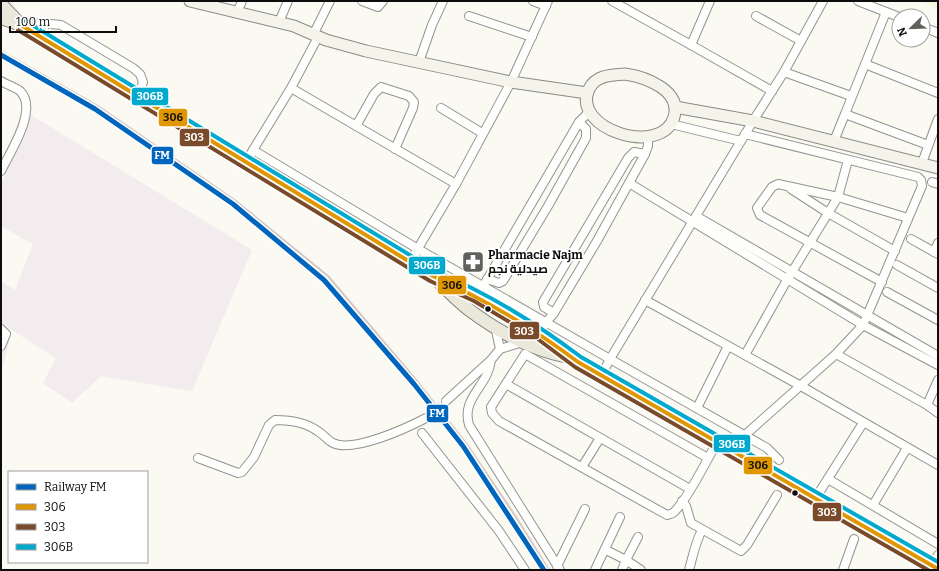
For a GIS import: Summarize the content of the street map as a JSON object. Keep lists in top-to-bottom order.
{
  "places": {
    "pharmacy": ["Pharmacie Najm صيدلية نجم"]
  },
  "lines": [
    "transit line 306B",
    "transit line 306",
    "transit line 303",
    "rail line FM"
  ],
  "legend": [
    "Railway FM",
    "306",
    "303",
    "306B"
  ],
  "scale_bar": "100 m",
  "north": "bottom left"
}
